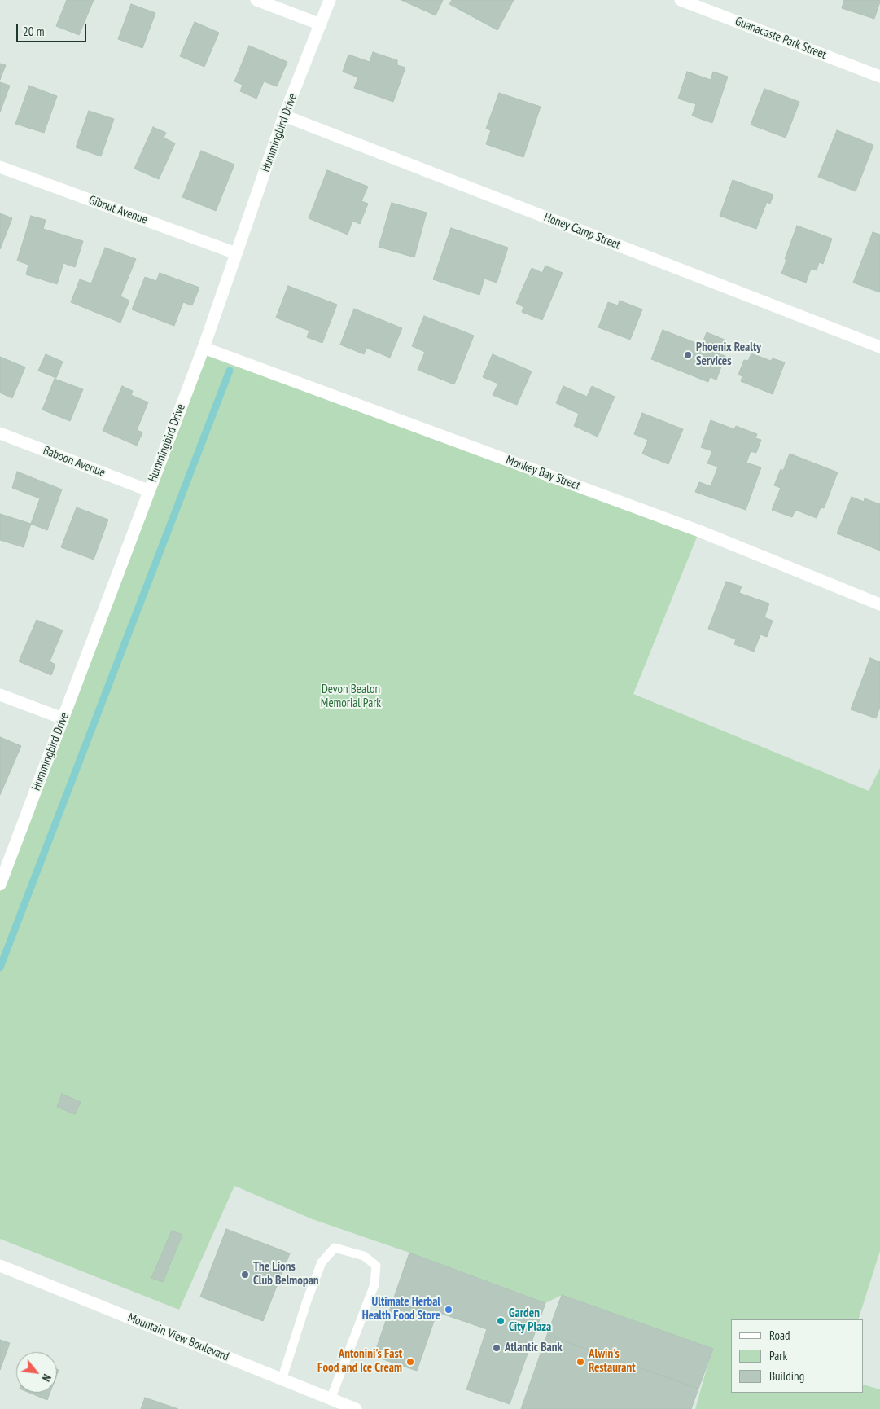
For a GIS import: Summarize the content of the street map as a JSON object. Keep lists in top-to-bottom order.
{
  "streets": {
    "street": [
      "Guanacaste Park Street",
      "Hummingbird Drive",
      "Gibnut Avenue",
      "Honey Camp Street",
      "Baboon Avenue",
      "Monkey Bay Street",
      "Mountain View Boulevard"
    ]
  },
  "crossings": [
    ["Hummingbird Drive", "Gibnut Avenue"],
    ["Hummingbird Drive", "Honey Camp Street"],
    ["Hummingbird Drive", "Baboon Avenue"],
    ["Hummingbird Drive", "Monkey Bay Street"]
  ],
  "parks": ["Devon Beaton Memorial Park"],
  "places": [
    "Phoenix Realty Services",
    "The Lions Club Belmopan",
    "Ultimate Herbal Health Food Store",
    "Garden City Plaza",
    "Atlantic Bank",
    "Antonini's Fast Food and Ice Cream",
    "Alwin's Restaurant"
  ],
  "legend": ["Road", "Park", "Building"],
  "scale_bar": "20 m",
  "north": "bottom right"
}
